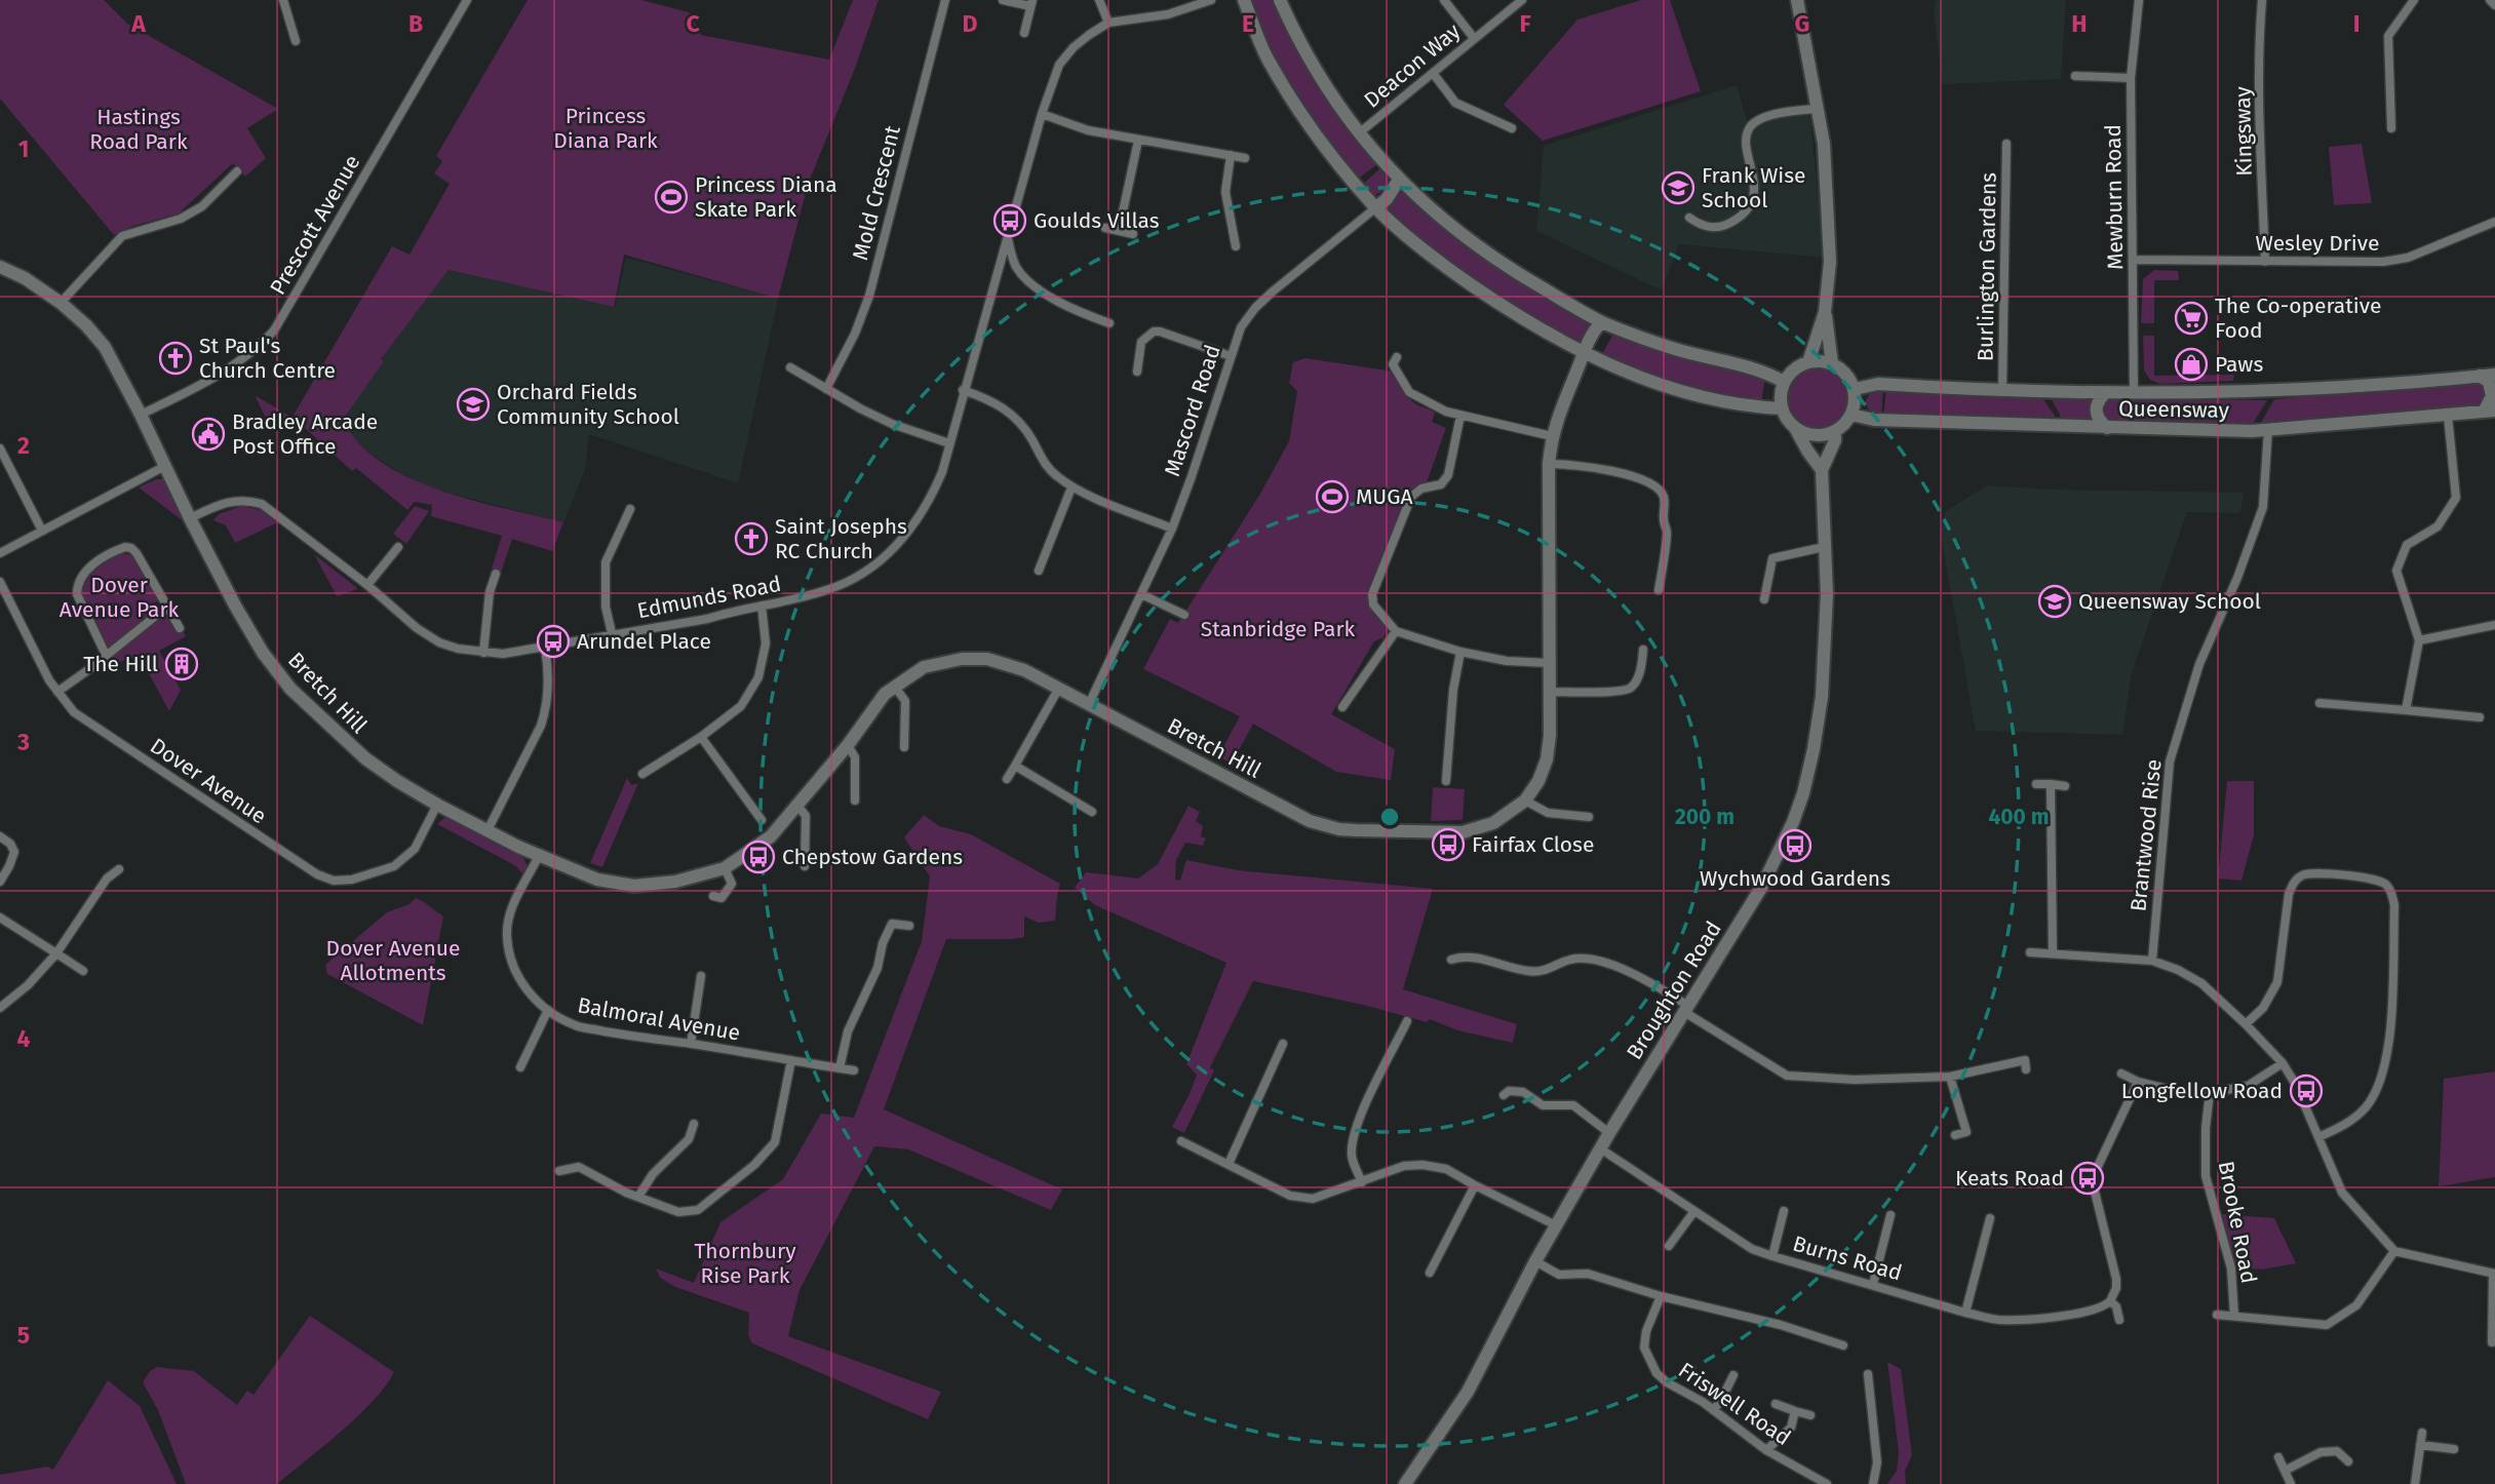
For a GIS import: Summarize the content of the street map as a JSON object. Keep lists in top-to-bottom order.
{
  "streets": {
    "street": [
      "Deacon Way",
      "Kingsway",
      "Mold Crescent",
      "Mewburn Road",
      "Prescott Avenue",
      "Wesley Drive",
      "Burlington Gardens",
      "Queensway",
      "Mascord Road",
      "Edmunds Road",
      "Bretch Hill",
      "Dover Avenue",
      "Brantwood Rise",
      "Broughton Road",
      "Balmoral Avenue",
      "Brooke Road",
      "Burns Road",
      "Friswell Road"
    ]
  },
  "crossings": [
    ["Kingsway", "Wesley Drive"],
    ["Mewburn Road", "Wesley Drive"],
    ["Mewburn Road", "Queensway"],
    ["Prescott Avenue", "Bretch Hill"],
    ["Burlington Gardens", "Queensway"],
    ["Queensway", "Brantwood Rise"],
    ["Mascord Road", "Bretch Hill"],
    ["Edmunds Road", "Bretch Hill"],
    ["Bretch Hill", "Dover Avenue"],
    ["Bretch Hill", "Balmoral Avenue"],
    ["Broughton Road", "Burns Road"]
  ],
  "parks": [
    "Princess Diana Park",
    "Hastings Road Park",
    "Dover Avenue Park",
    "Stanbridge Park",
    "Dover Avenue Allotments",
    "Thornbury Rise Park"
  ],
  "places": {
    "school or university": ["Frank Wise School", "Orchard Fields Community School", "Queensway School"],
    "sports": ["Princess Diana Skate Park", "MUGA"],
    "bus stop": [
      "Goulds Villas",
      "Arundel Place",
      "Fairfax Close",
      "Wychwood Gardens",
      "Chepstow Gardens",
      "Longfellow Road",
      "Keats Road"
    ],
    "supermarket": ["The Co-operative Food"],
    "church": ["St Paul's Church Centre", "Saint Josephs RC Church"],
    "shop": ["Paws"],
    "public building": ["Bradley Arcade Post Office"],
    "building": ["The Hill"]
  },
  "grid": {
    "columns": [
      "A",
      "B",
      "C",
      "D",
      "E",
      "F",
      "G",
      "H",
      "I"
    ],
    "rows": [
      "1",
      "2",
      "3",
      "4",
      "5"
    ]
  },
  "rings": ["200 m", "400 m"]
}
